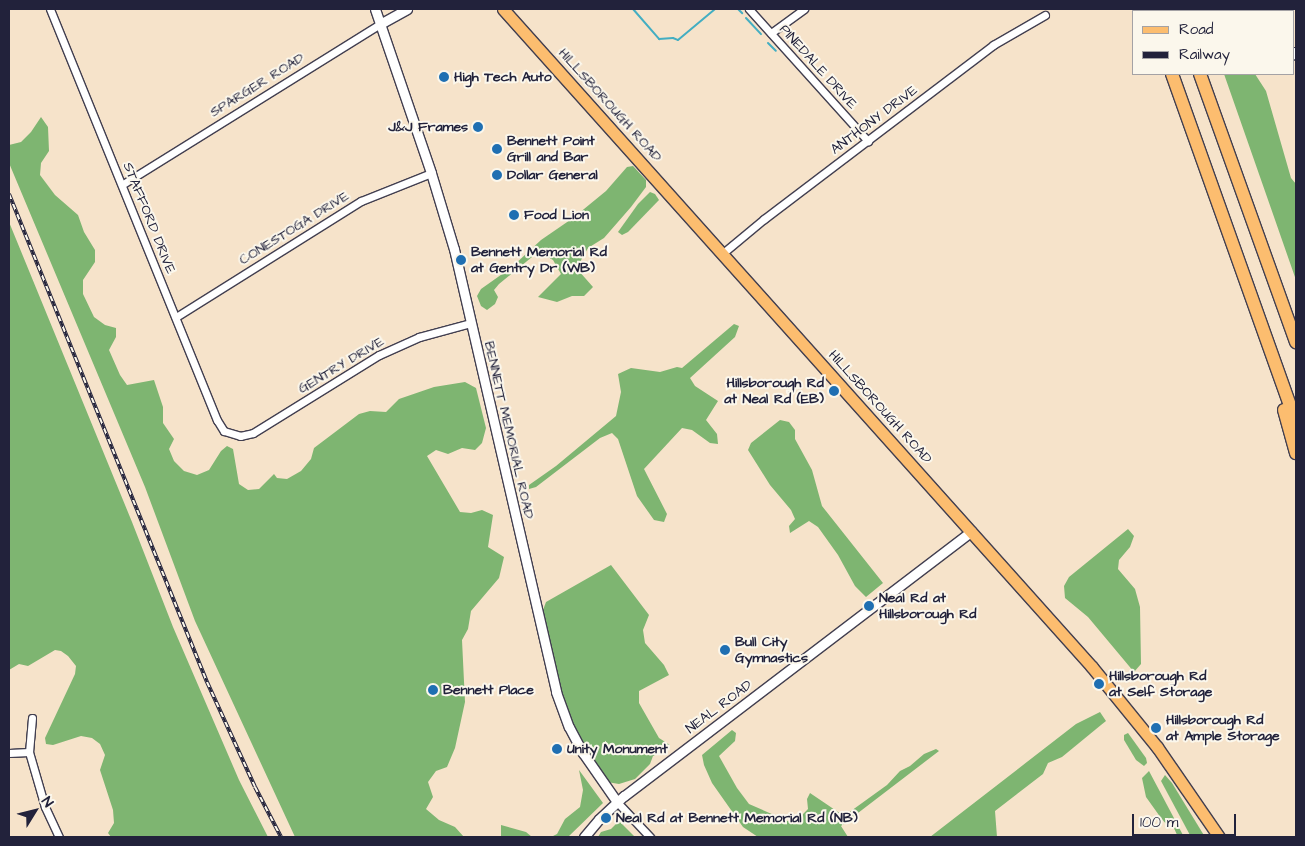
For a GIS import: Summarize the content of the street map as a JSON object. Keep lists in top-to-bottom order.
{
  "streets": {
    "main road": ["HILLSBOROUGH ROAD"],
    "street": [
      "PINEDALE DRIVE",
      "SPARGER ROAD",
      "ANTHONY DRIVE",
      "STAFFORD DRIVE",
      "CONESTOGA DRIVE",
      "GENTRY DRIVE",
      "BENNETT MEMORIAL ROAD",
      "NEAL ROAD"
    ]
  },
  "crossings": [
    ["PINEDALE DRIVE", "ANTHONY DRIVE"],
    ["SPARGER ROAD", "STAFFORD DRIVE"],
    ["SPARGER ROAD", "BENNETT MEMORIAL ROAD"],
    ["HILLSBOROUGH ROAD", "ANTHONY DRIVE"],
    ["HILLSBOROUGH ROAD", "NEAL ROAD"],
    ["STAFFORD DRIVE", "CONESTOGA DRIVE"],
    ["STAFFORD DRIVE", "GENTRY DRIVE"],
    ["CONESTOGA DRIVE", "BENNETT MEMORIAL ROAD"],
    ["GENTRY DRIVE", "BENNETT MEMORIAL ROAD"],
    ["BENNETT MEMORIAL ROAD", "NEAL ROAD"]
  ],
  "places": [
    "High Tech Auto",
    "J&J Frames",
    "Bennett Point Grill and Bar",
    "Dollar General",
    "Food Lion",
    "Bennett Memorial Rd at Gentry Dr (WB)",
    "Hillsborough Rd at Neal Rd (EB)",
    "Neal Rd at Hillsborough Rd",
    "Bull City Gymnastics",
    "Hillsborough Rd at Self Storage",
    "Bennett Place",
    "Hillsborough Rd at Ample Storage",
    "Unity Monument",
    "Neal Rd at Bennett Memorial Rd (NB)"
  ],
  "legend": ["Road", "Railway"],
  "scale_bar": "100 m",
  "north": "top right"
}
